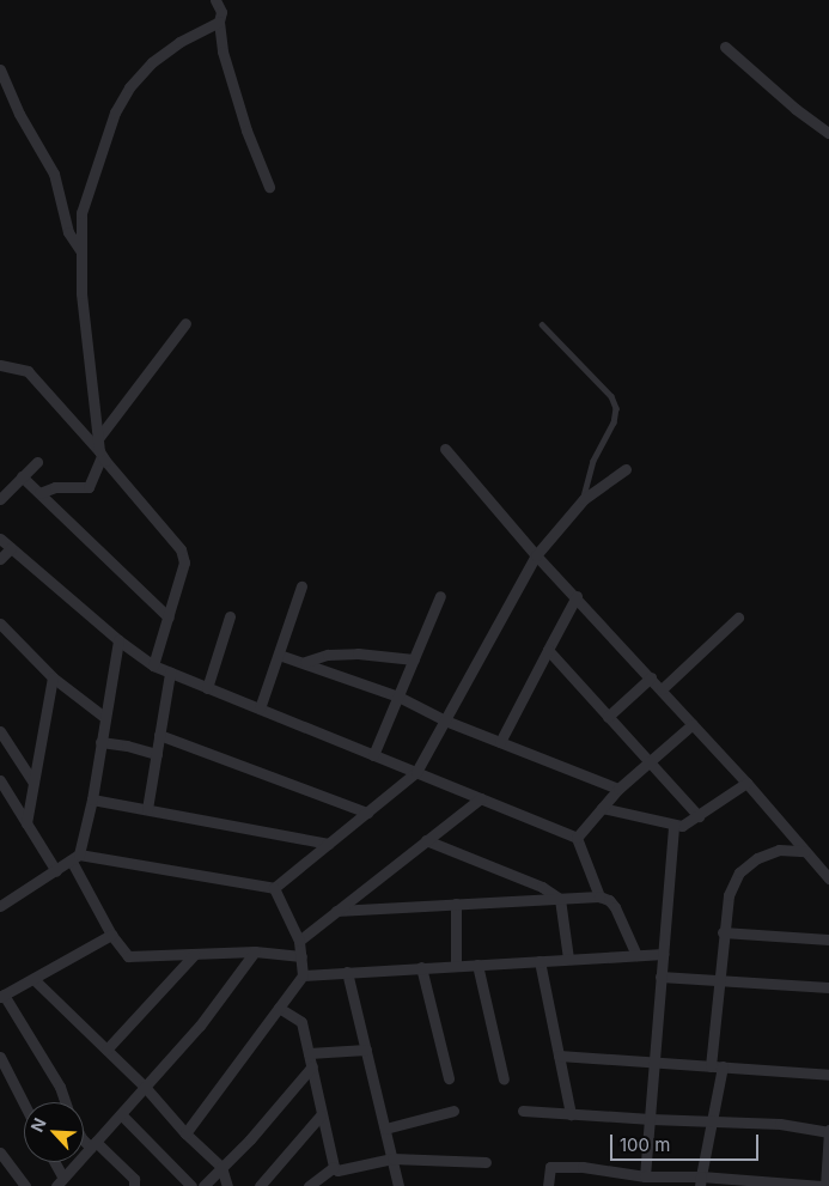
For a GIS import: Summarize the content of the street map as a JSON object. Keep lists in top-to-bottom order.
{
  "scale_bar": "100 m",
  "north": "top left"
}
